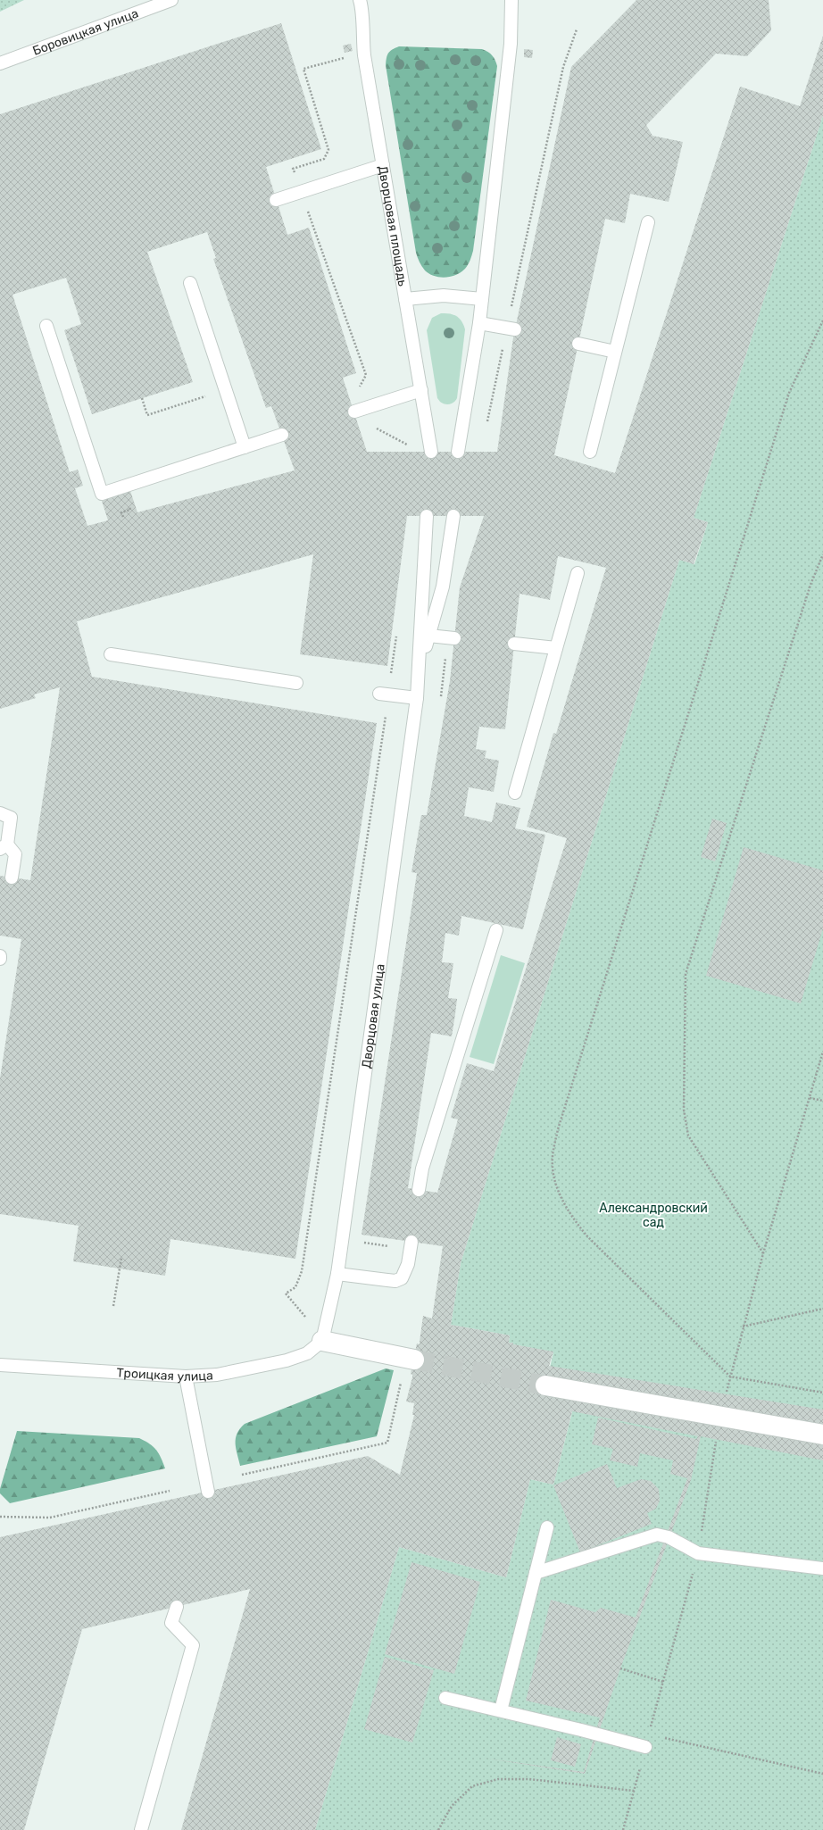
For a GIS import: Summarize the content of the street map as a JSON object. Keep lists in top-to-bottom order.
{
  "streets": {
    "lane": [
      "Боровицкая улица",
      "Дворцовая площадь",
      "Дворцовая улица",
      "Троицкая улица"
    ]
  },
  "crossings": [
    ["Дворцовая улица", "Троицкая улица"]
  ],
  "parks": ["Александровский сад"]
}
